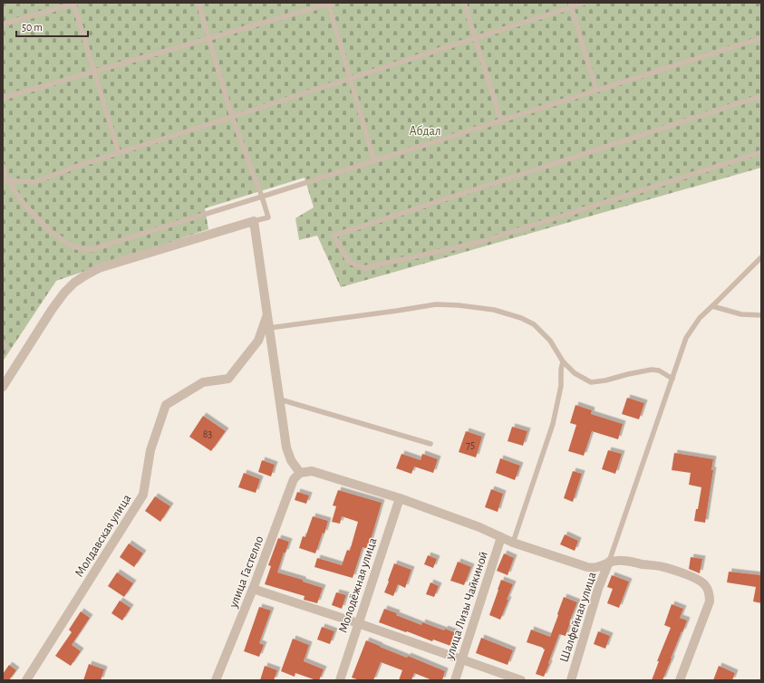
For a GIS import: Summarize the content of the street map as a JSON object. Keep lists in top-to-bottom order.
{
  "streets": {
    "street": [
      "Молдавская улица",
      "улица Гастелло",
      "Молодёжная улица",
      "улица Лизы Чайкиной",
      "Шалфейная улица"
    ]
  },
  "parks": ["Абдал"],
  "house_numbers": ["83", "75"],
  "scale_bar": "50 m"
}
